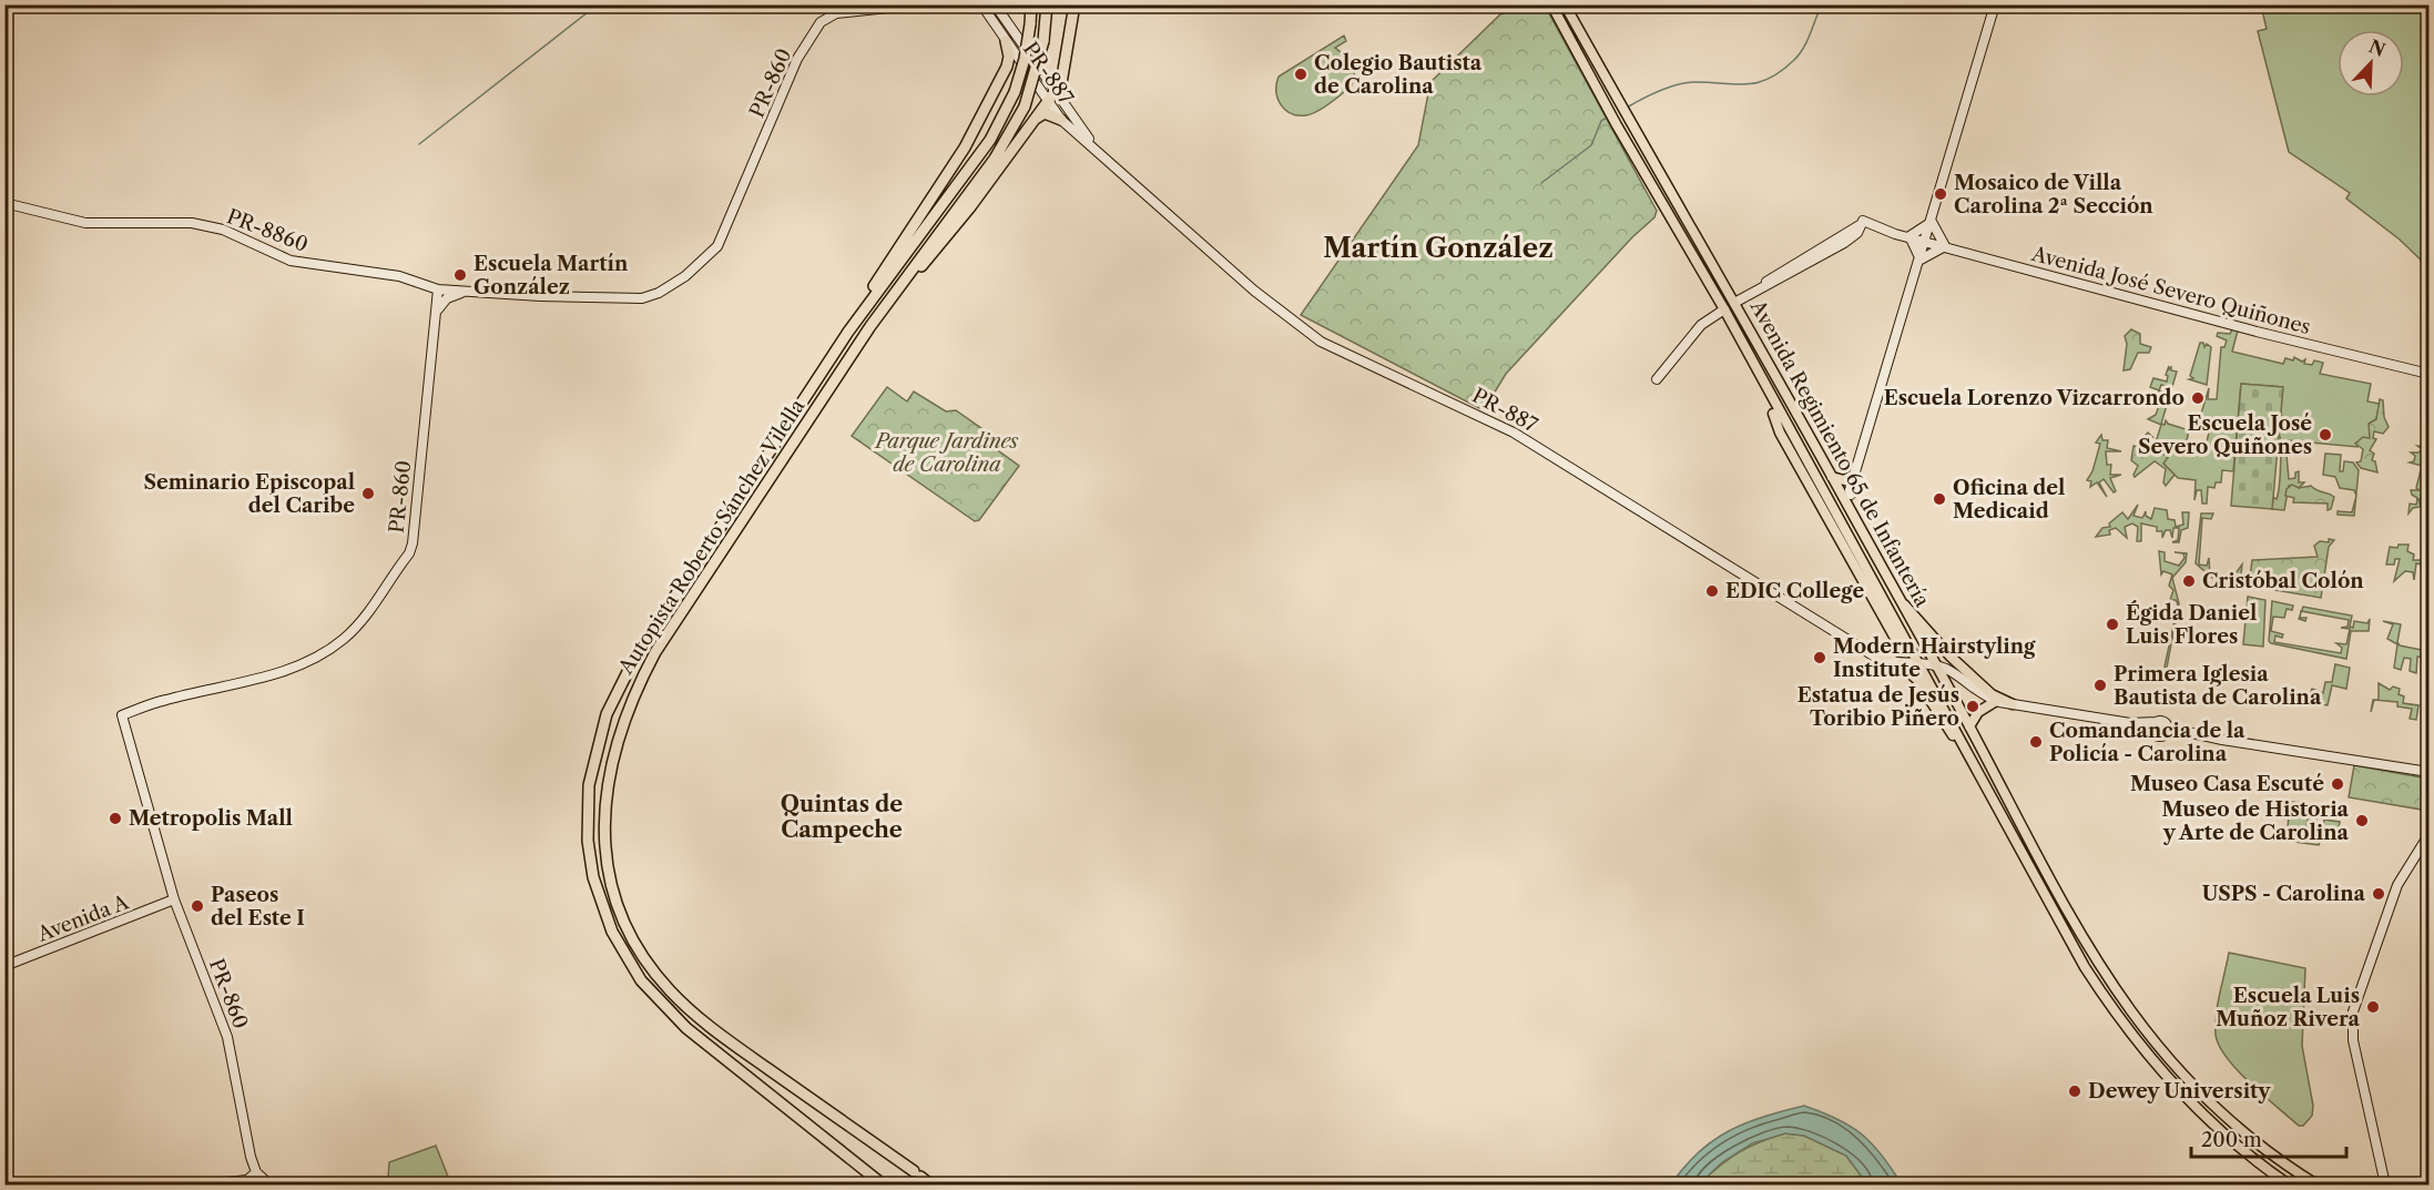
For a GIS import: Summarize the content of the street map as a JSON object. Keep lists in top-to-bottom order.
{
  "streets": {
    "highway": ["Autopista Roberto Sánchez Vilella"],
    "main road": ["Avenida Regimiento 65 de Infantería"],
    "street": [
      "PR-887",
      "PR-860",
      "PR-8860",
      "Avenida José Severo Quiñones",
      "Avenida A"
    ]
  },
  "crossings": [
    ["PR-887", "Avenida Regimiento 65 de Infantería"],
    ["PR-860", "PR-8860"],
    ["PR-860", "Avenida A"],
    ["Avenida José Severo Quiñones", "Avenida Regimiento 65 de Infantería"]
  ],
  "districts": ["Martín González", "Quintas de Campeche"],
  "parks": ["Parque Jardines de Carolina"],
  "places": [
    "Colegio Bautista de Carolina",
    "Mosaico de Villa Carolina 2ª Sección",
    "Escuela Martín González",
    "Escuela Lorenzo Vizcarrondo",
    "Escuela José Severo Quiñones",
    "Seminario Episcopal del Caribe",
    "Oficina del Medicaid",
    "Cristóbal Colón",
    "EDIC College",
    "Égida Daniel Luis Flores",
    "Modern Hairstyling Institute",
    "Primera Iglesia Bautista de Carolina",
    "Estatua de Jesús Toribio Piñero",
    "Comandancia de la Policía - Carolina",
    "Museo Casa Escuté",
    "Metropolis Mall",
    "Museo de Historia y Arte de Carolina",
    "USPS - Carolina",
    "Paseos del Este I",
    "Escuela Luis Muñoz Rivera",
    "Dewey University"
  ],
  "scale_bar": "200 m",
  "north": "top right"
}
